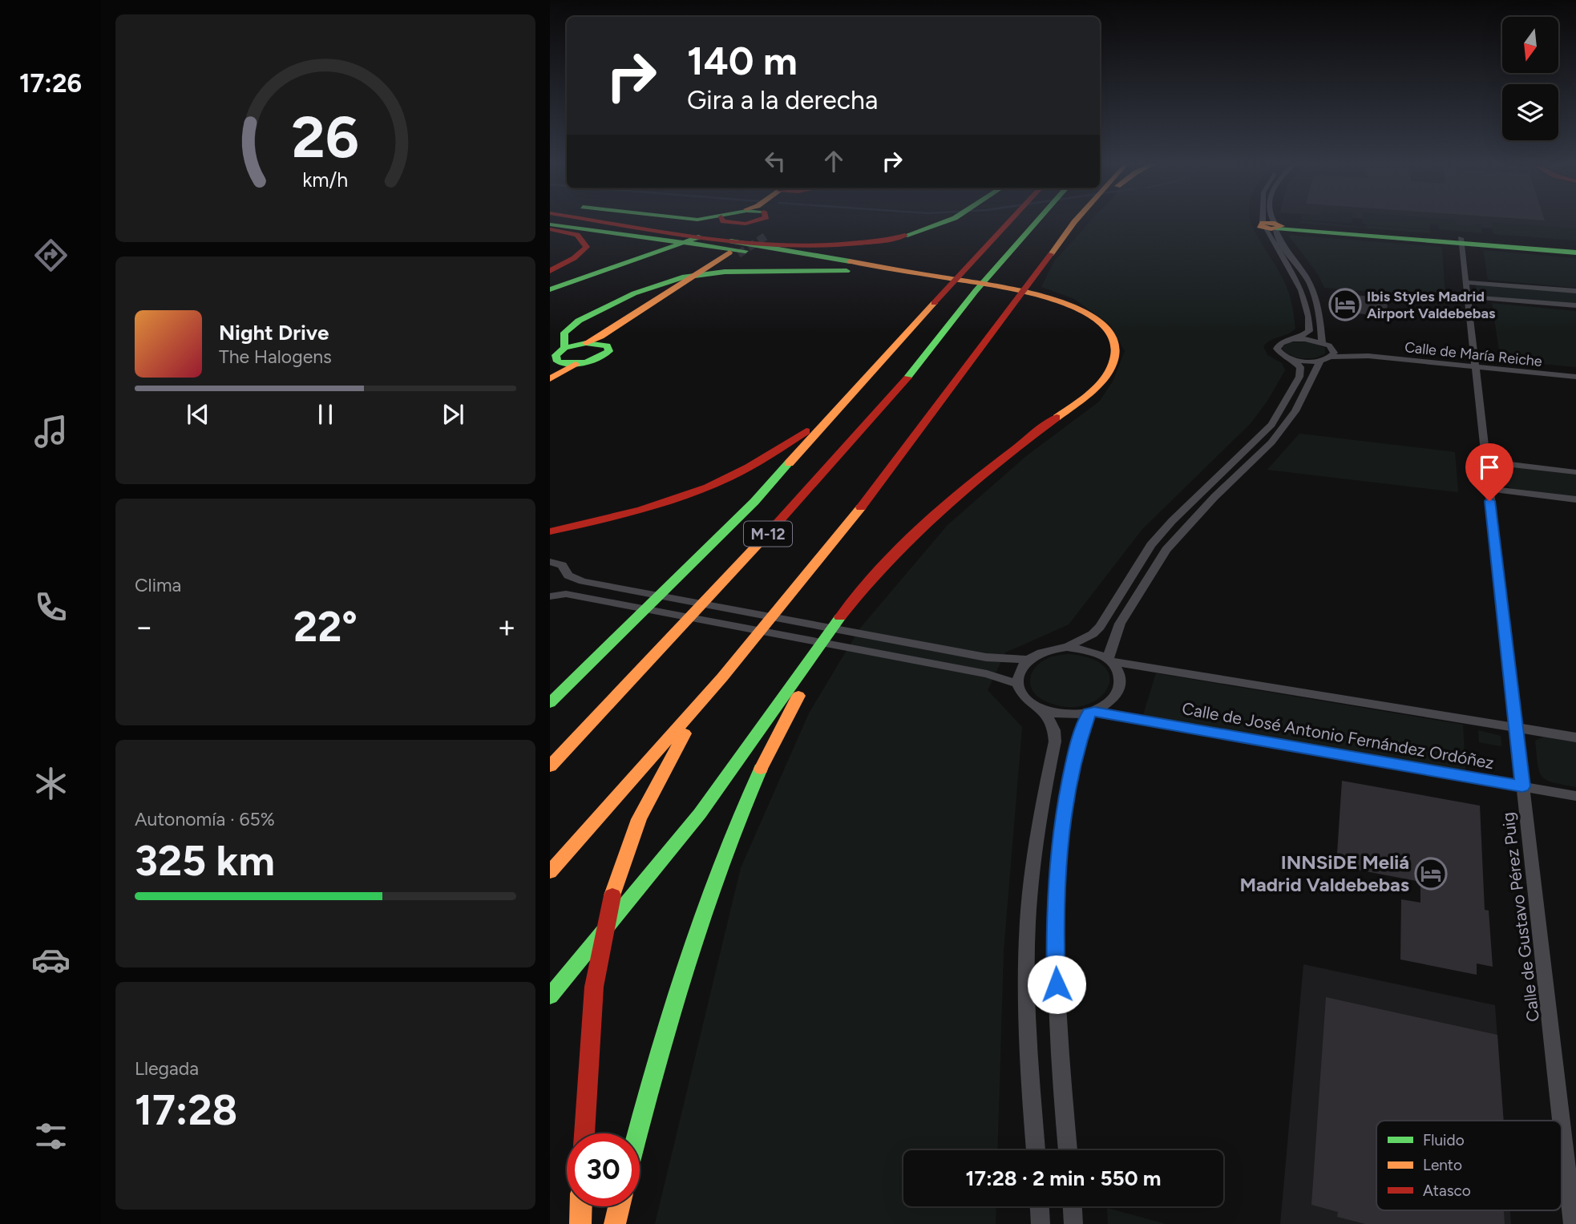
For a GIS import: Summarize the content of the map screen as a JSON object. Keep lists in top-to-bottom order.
{
  "streets": {
    "main road": ["M-12"],
    "street": ["Calle de María Reiche", "Calle de José Antonio Fernández Ordóñez", "Calle de Gustavo Pérez Puig"]
  },
  "crossings": [
    ["Calle de María Reiche", "Calle de Gustavo Pérez Puig"],
    ["Calle de José Antonio Fernández Ordóñez", "Calle de Gustavo Pérez Puig"]
  ],
  "places": {
    "hotel": ["Ibis Styles Madrid Airport Valdebebas", "INNSiDE Meliá Madrid Valdebebas"]
  },
  "legend": ["Fluido", "Lento", "Atasco"],
  "north": "bottom",
  "page": {
    "tabs": "17:26",
    "turn": ["140 m", "Gira a la derecha"],
    "song": ["Night Drive", "The Halogens"],
    "tile": [
      "Clima",
      ["Autonomía · 65%", "325 km"],
      ["Llegada", "17:28"]
    ],
    "heat": ["−", "22°", "+"],
    "limit": "30",
    "trip": "17:28 · 2 min · 550 m",
    "gauge": ["26", "km/h"]
  }
}
